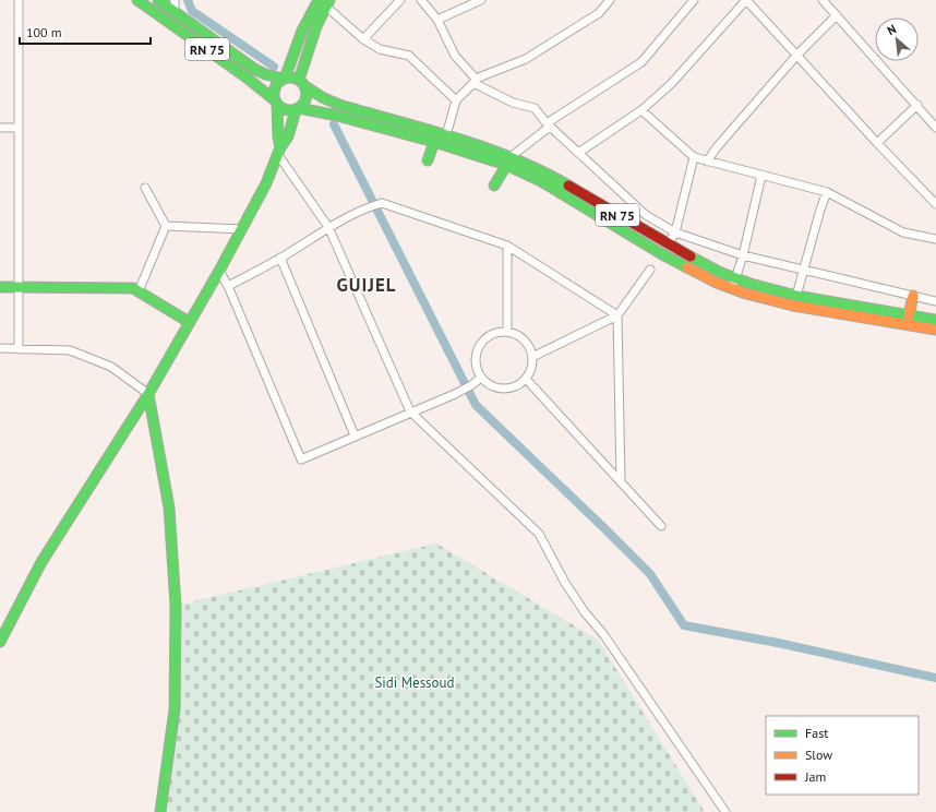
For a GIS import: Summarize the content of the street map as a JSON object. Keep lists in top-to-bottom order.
{
  "streets": {
    "main road": ["RN 75"]
  },
  "districts": ["GUIJEL"],
  "parks": ["Sidi Messoud"],
  "legend": ["Fast", "Slow", "Jam"],
  "scale_bar": "100 m",
  "north": "top left"
}
